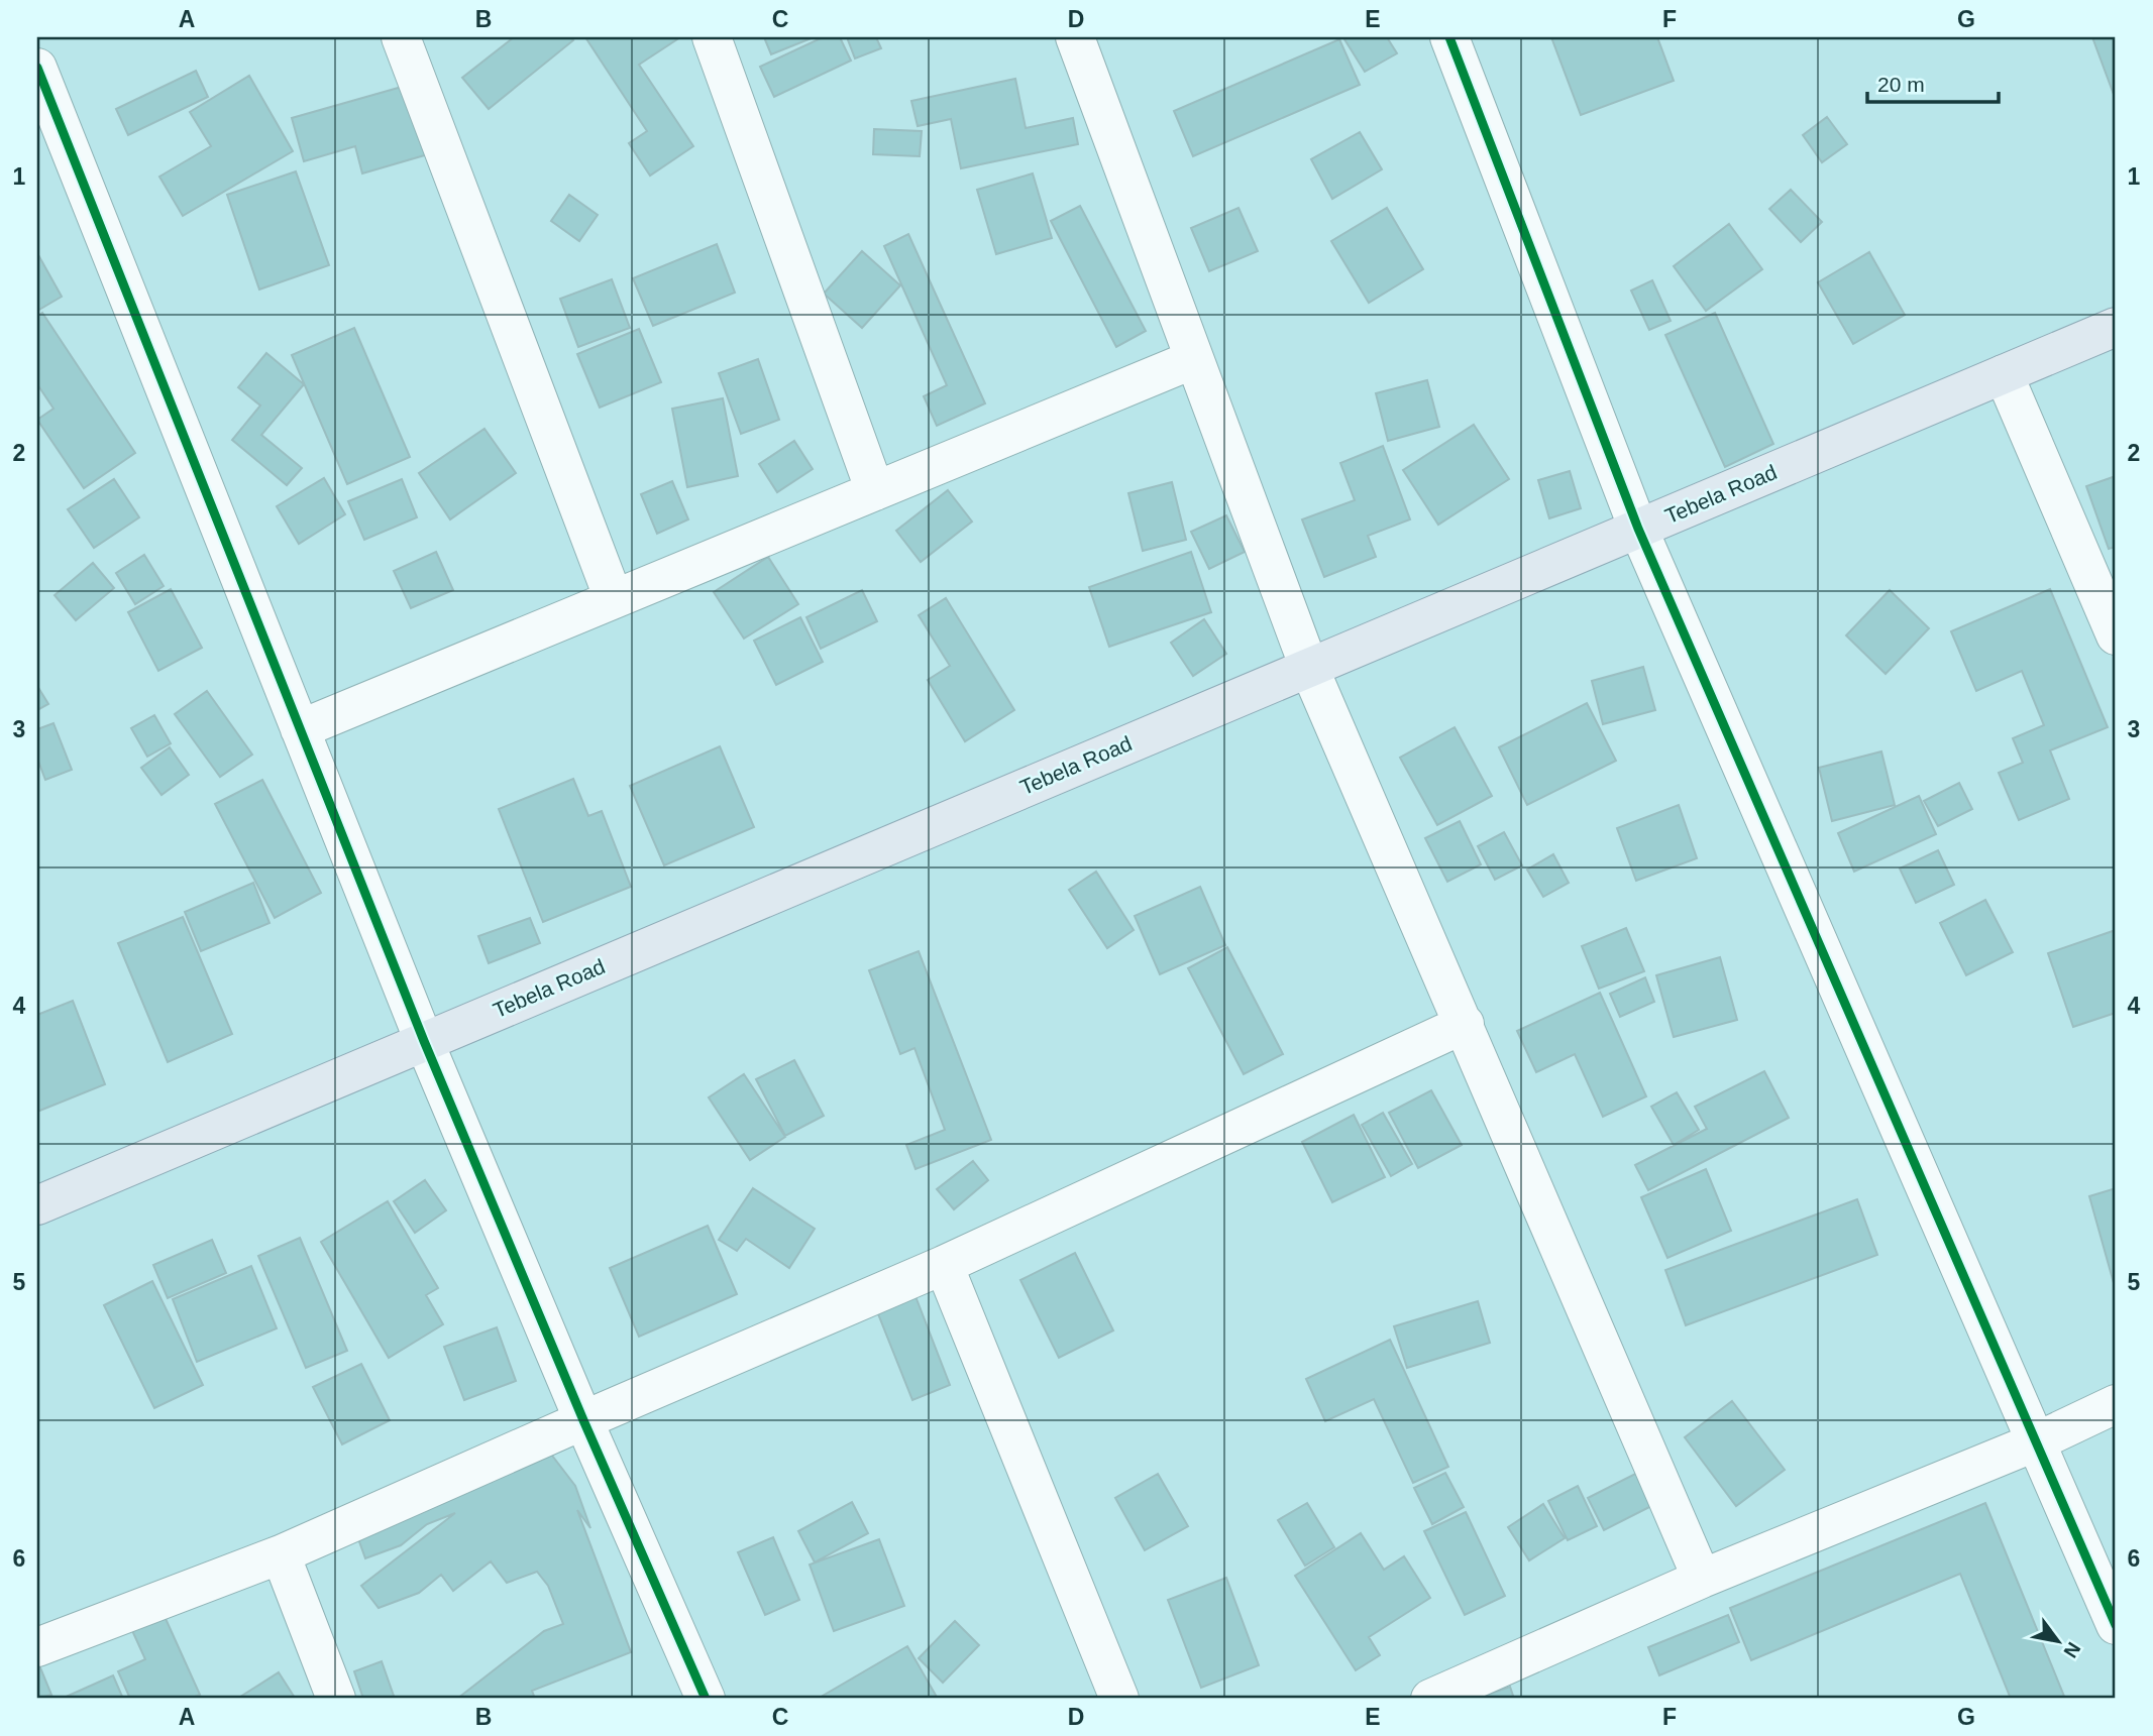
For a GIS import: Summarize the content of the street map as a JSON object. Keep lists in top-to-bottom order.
{
  "streets": {
    "main road": ["Tebela Road"]
  },
  "scale_bar": "20 m",
  "north": "bottom right",
  "grid": {
    "columns": [
      "A",
      "B",
      "C",
      "D",
      "E",
      "F",
      "G"
    ],
    "rows": [
      "1",
      "2",
      "3",
      "4",
      "5",
      "6"
    ]
  }
}
